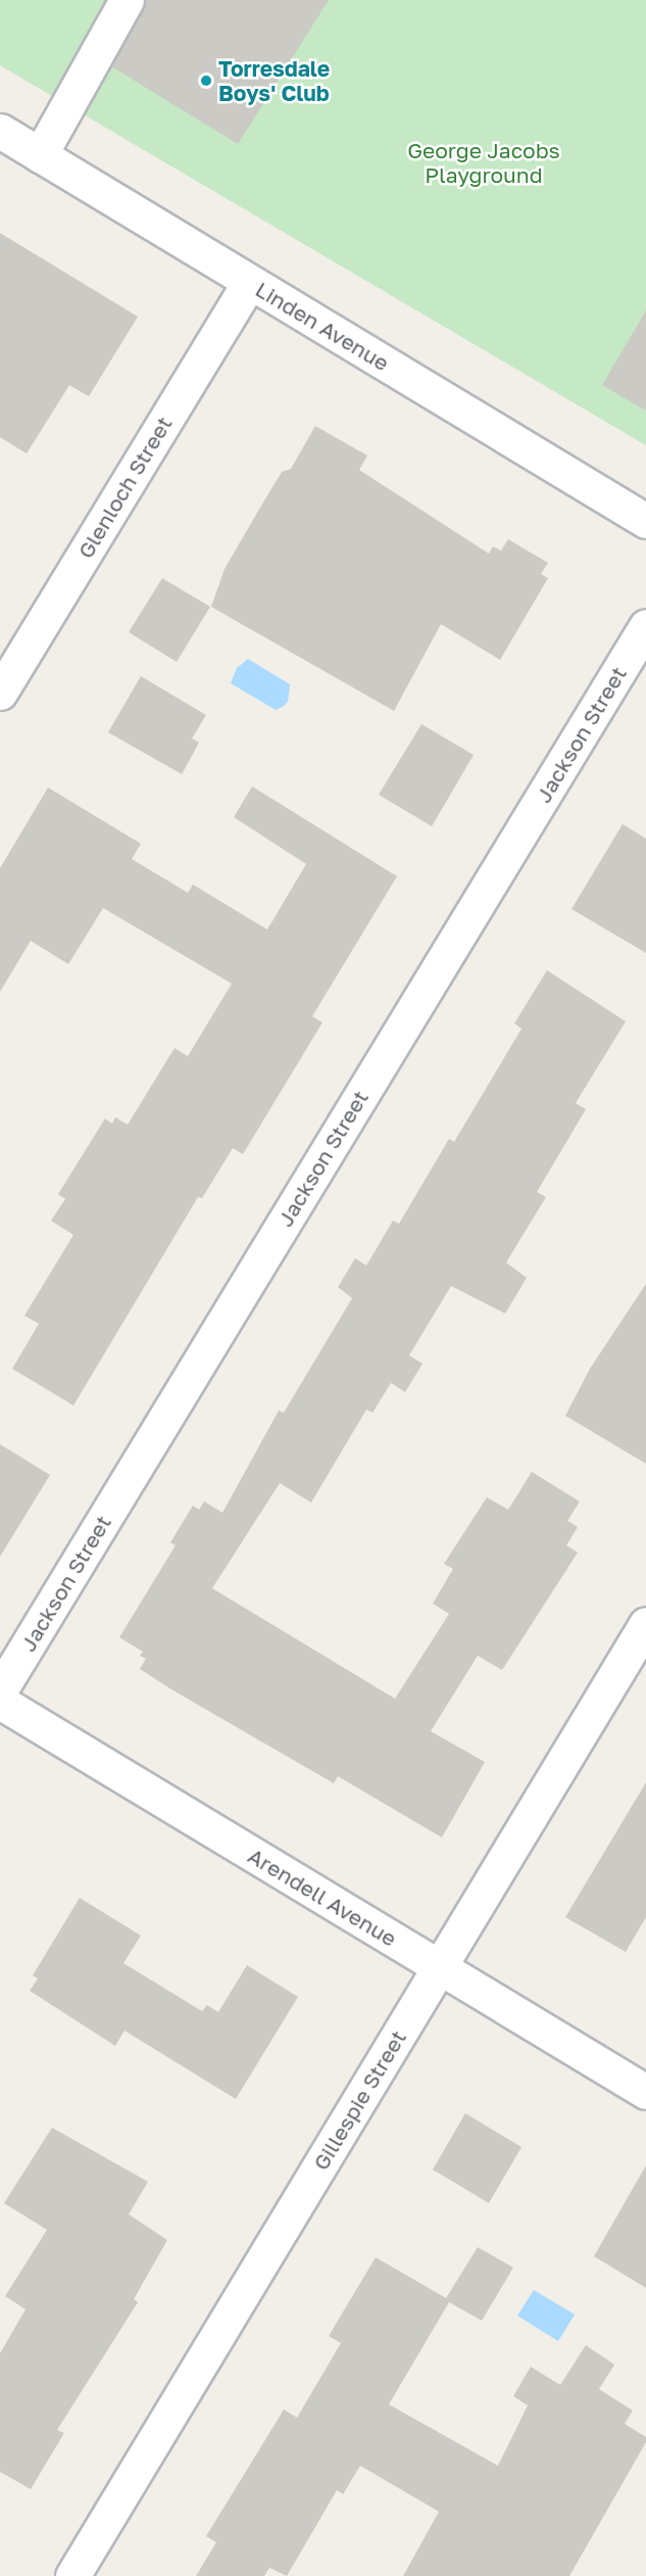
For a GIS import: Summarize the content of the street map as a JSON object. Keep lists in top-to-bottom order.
{
  "streets": {
    "street": [
      "Linden Avenue",
      "Glenloch Street",
      "Jackson Street",
      "Arendell Avenue",
      "Gillespie Street"
    ]
  },
  "crossings": [
    ["Linden Avenue", "Glenloch Street"],
    ["Arendell Avenue", "Gillespie Street"]
  ],
  "parks": ["George Jacobs Playground"],
  "places": ["Torresdale Boys' Club"]
}
